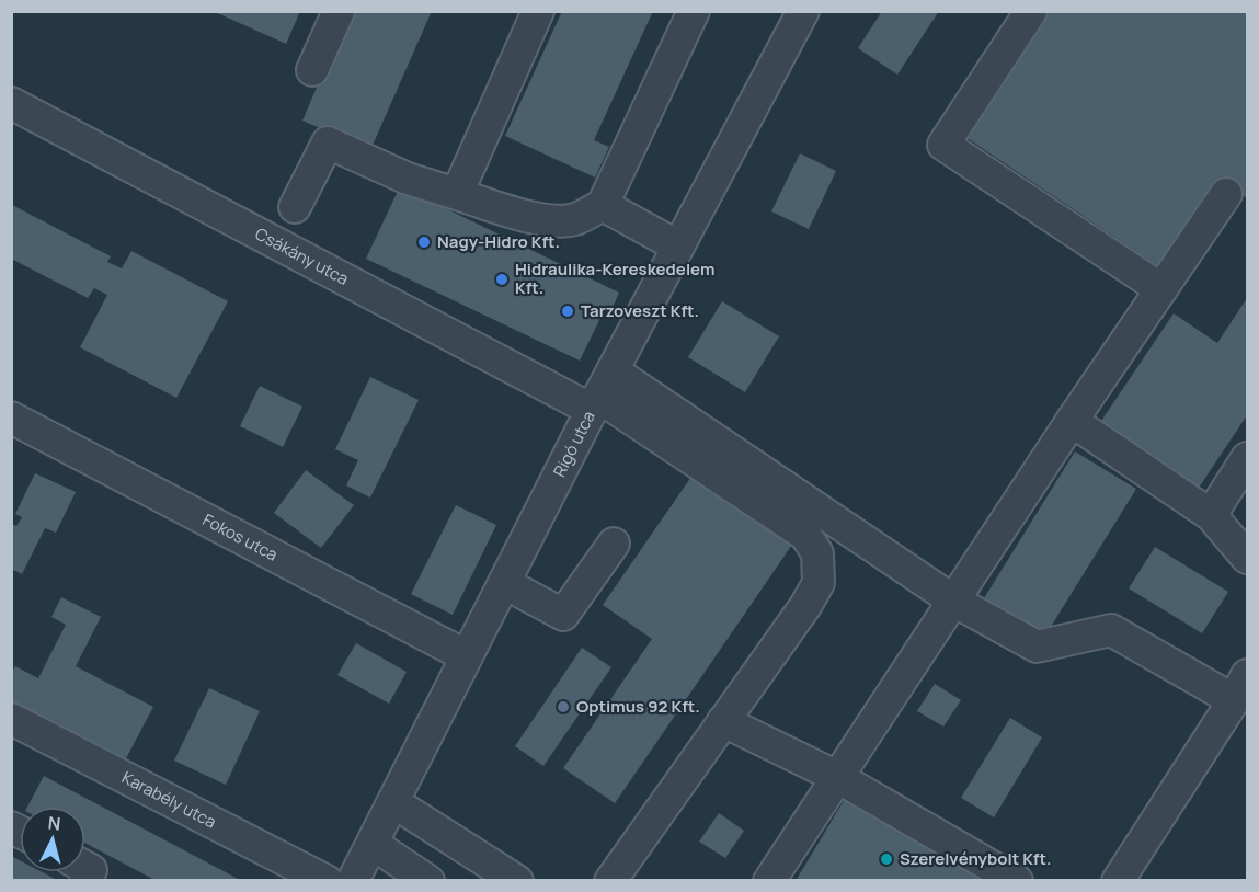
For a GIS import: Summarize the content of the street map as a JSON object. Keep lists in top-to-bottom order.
{
  "streets": {
    "street": [
      "Csákány utca",
      "Rigó utca",
      "Fokos utca",
      "Karabély utca"
    ]
  },
  "crossings": [
    ["Csákány utca", "Rigó utca"],
    ["Rigó utca", "Fokos utca"]
  ],
  "places": [
    "Nagy-Hidro Kft.",
    "Hidraulika-Kereskedelem Kft.",
    "Tarzoveszt Kft.",
    "Optimus 92 Kft.",
    "Szerelvénybolt Kft."
  ],
  "north": "top"
}
